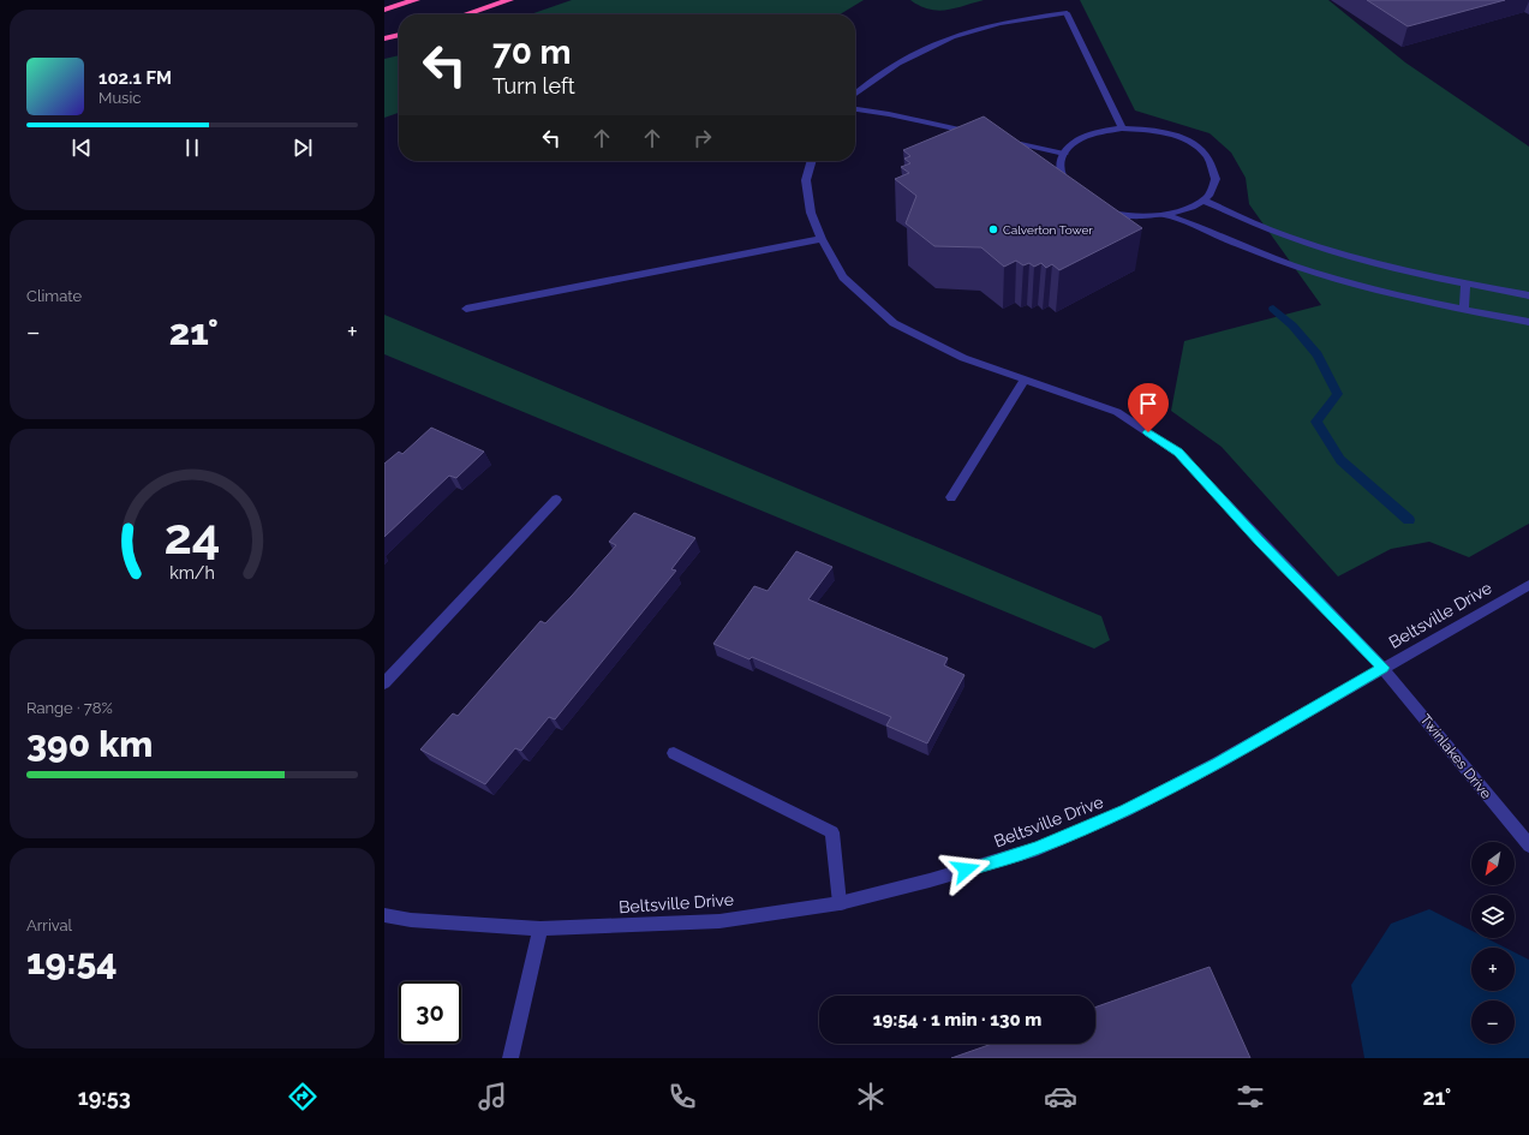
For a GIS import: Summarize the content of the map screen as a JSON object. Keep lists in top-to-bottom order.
{
  "streets": {
    "street": ["Beltsville Drive", "Twinlakes Drive"]
  },
  "crossings": [
    ["Beltsville Drive", "Twinlakes Drive"]
  ],
  "places": ["Calverton Tower"],
  "north": "bottom left",
  "page": {
    "turn": ["70 m", "Turn left"],
    "song": ["102.1 FM", "Music"],
    "tile": [
      "Climate",
      ["Range · 78%", "390 km"],
      ["Arrival", "19:54"]
    ],
    "heat": ["−", "21°", "+"],
    "map_buttons": ["+", "−"],
    "limit": "30",
    "trip": "19:54 · 1 min · 130 m",
    "tabs": ["19:53", "21°"],
    "gauge": ["24", "km/h"]
  }
}
